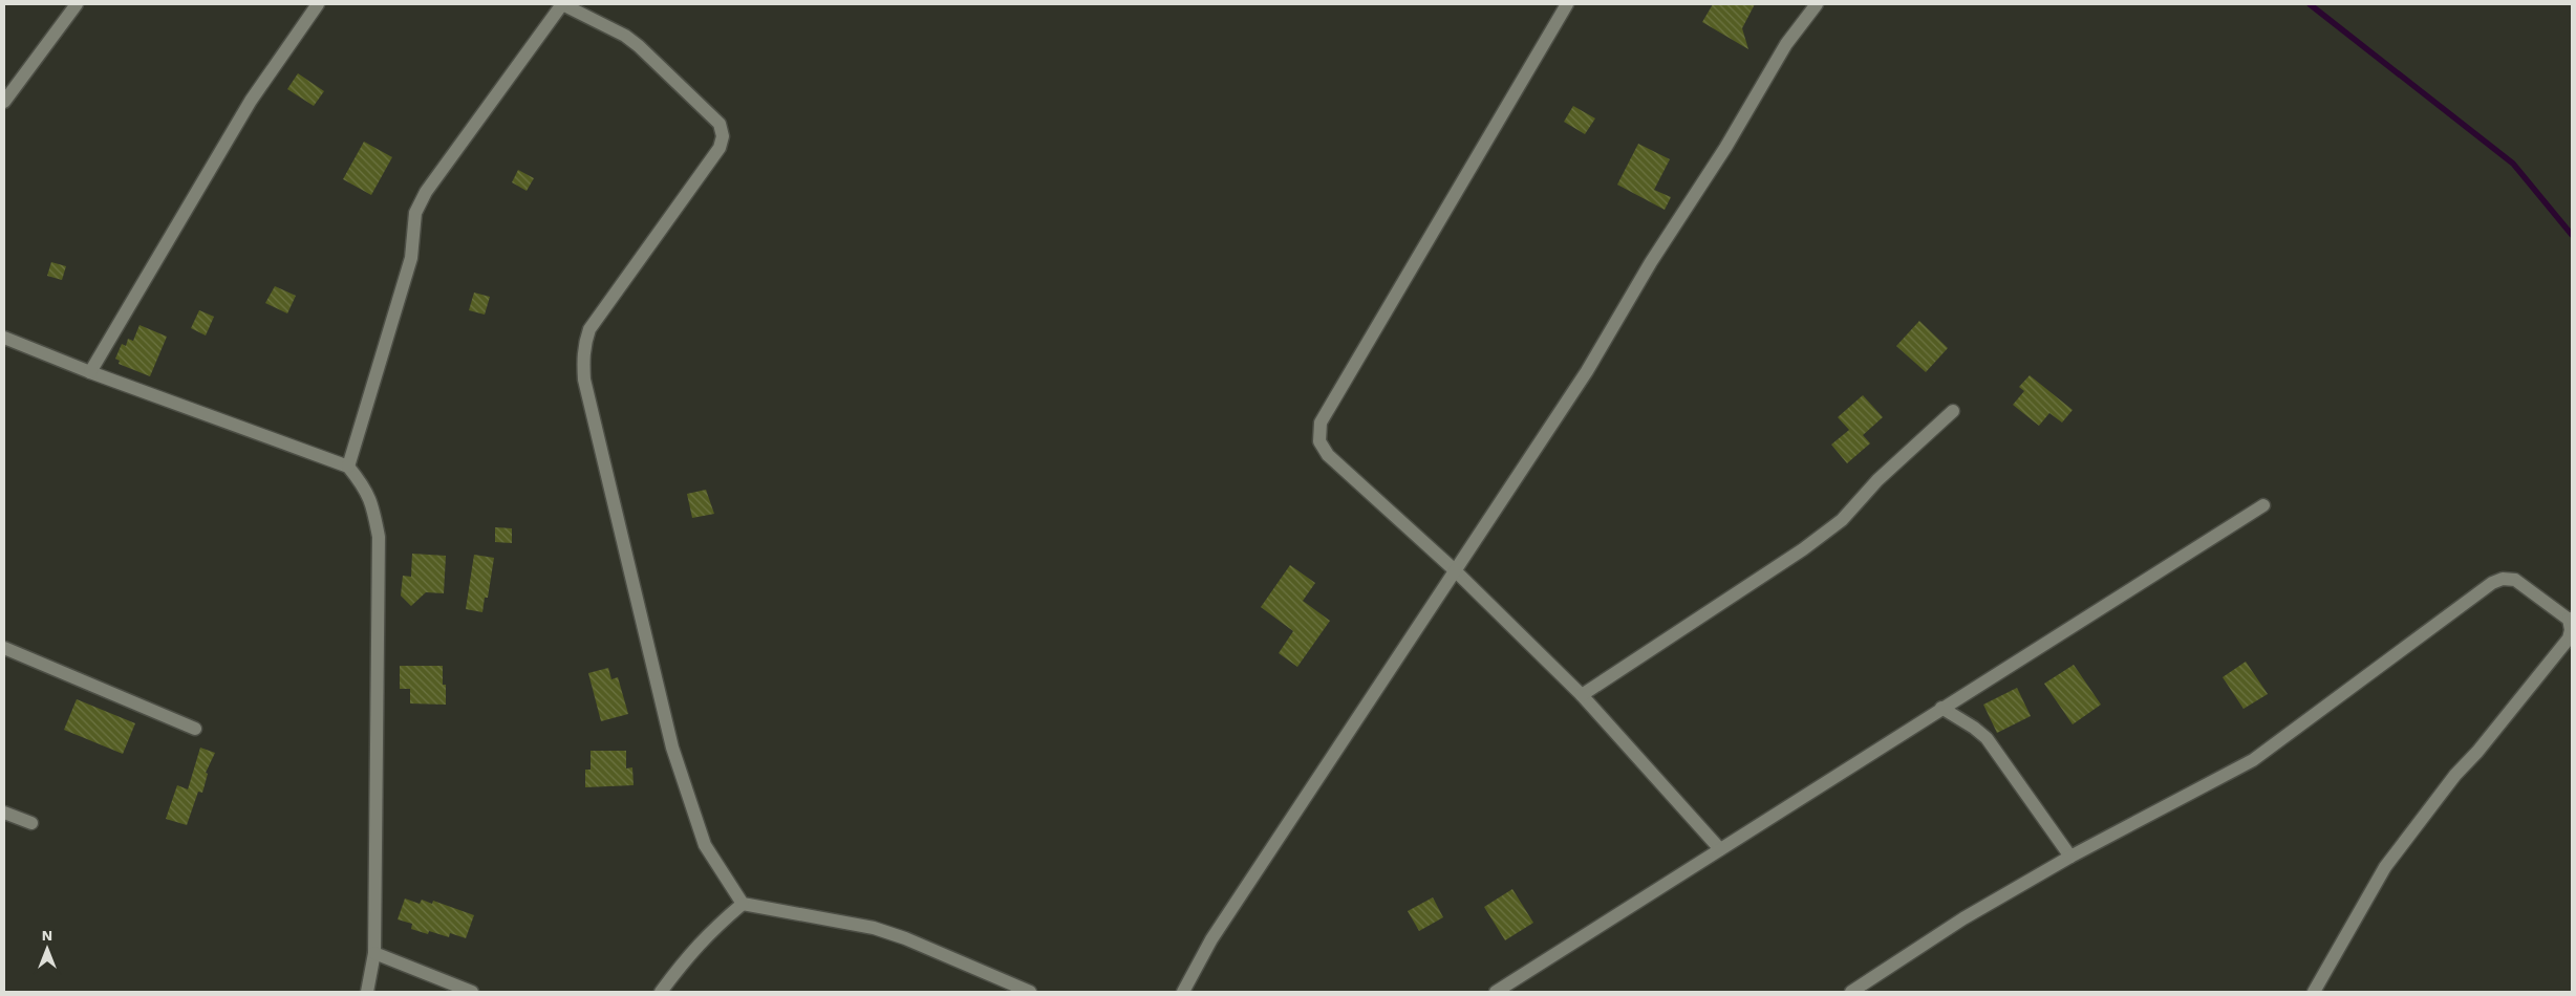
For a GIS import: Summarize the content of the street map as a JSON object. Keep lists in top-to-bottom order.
{
  "north": "top"
}
